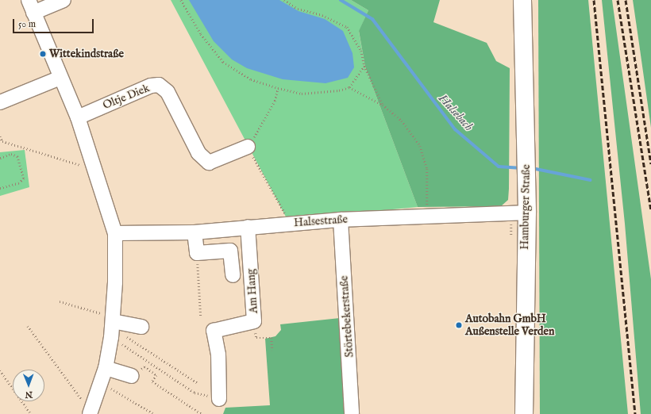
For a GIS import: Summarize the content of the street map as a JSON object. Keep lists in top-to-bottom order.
{
  "streets": {
    "main road": ["Hamburger Straße"],
    "street": [
      "Oltje Diek",
      "Halsestraße",
      "Am Hang",
      "Störtebekerstraße"
    ]
  },
  "crossings": [
    ["Hamburger Straße", "Halsestraße"],
    ["Halsestraße", "Am Hang"],
    ["Halsestraße", "Störtebekerstraße"]
  ],
  "water": ["Halsebach"],
  "places": ["Wittekindstraße", "Autobahn GmbH Außenstelle Verden"],
  "scale_bar": "50 m",
  "north": "bottom"
}
